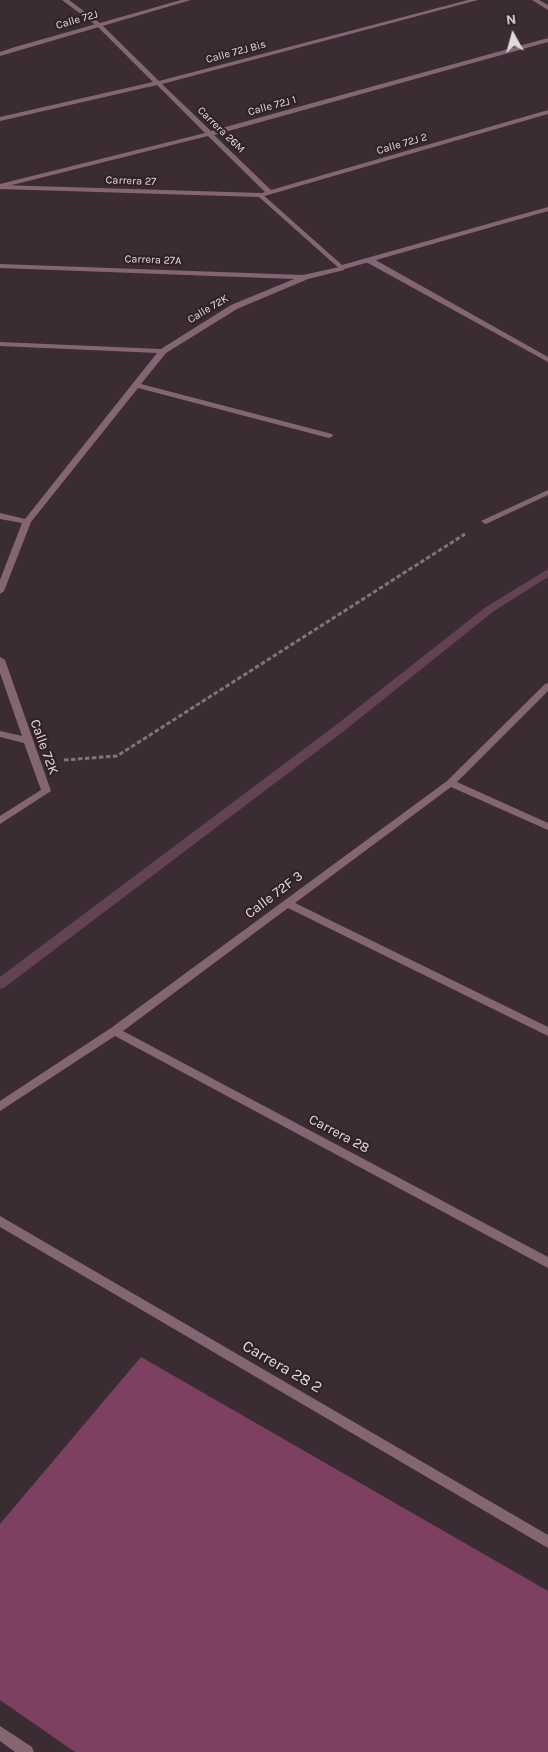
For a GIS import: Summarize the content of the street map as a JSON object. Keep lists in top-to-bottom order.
{
  "streets": {
    "street": [
      "Calle 72J",
      "Calle 72J Bis",
      "Calle 72J 1",
      "Carrera 26M",
      "Calle 72J 2",
      "Carrera 27",
      "Carrera 27A",
      "Calle 72K",
      "Calle 72F 3",
      "Carrera 28",
      "Carrera 28 2"
    ]
  },
  "crossings": [
    ["Calle 72J", "Carrera 26M"],
    ["Calle 72J Bis", "Carrera 26M"],
    ["Calle 72J 1", "Carrera 26M"],
    ["Calle 72J 1", "Carrera 27"],
    ["Carrera 26M", "Calle 72J 2"],
    ["Calle 72J 2", "Carrera 27"],
    ["Carrera 27A", "Calle 72K"],
    ["Calle 72F 3", "Carrera 28"]
  ],
  "north": "top"
}
